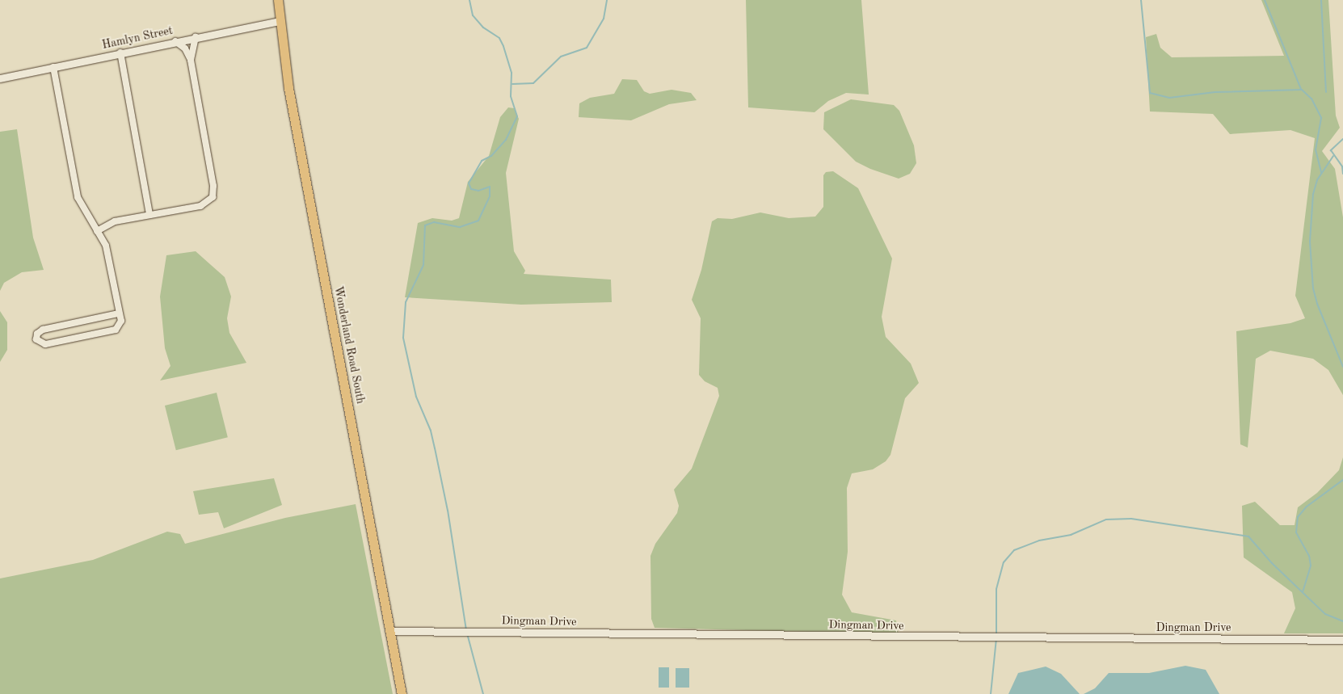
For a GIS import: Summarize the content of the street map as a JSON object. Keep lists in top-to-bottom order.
{
  "streets": {
    "main road": ["Wonderland Road South"],
    "street": ["Hamlyn Street", "Dingman Drive"]
  },
  "crossings": [
    ["Hamlyn Street", "Wonderland Road South"],
    ["Wonderland Road South", "Dingman Drive"]
  ]
}
